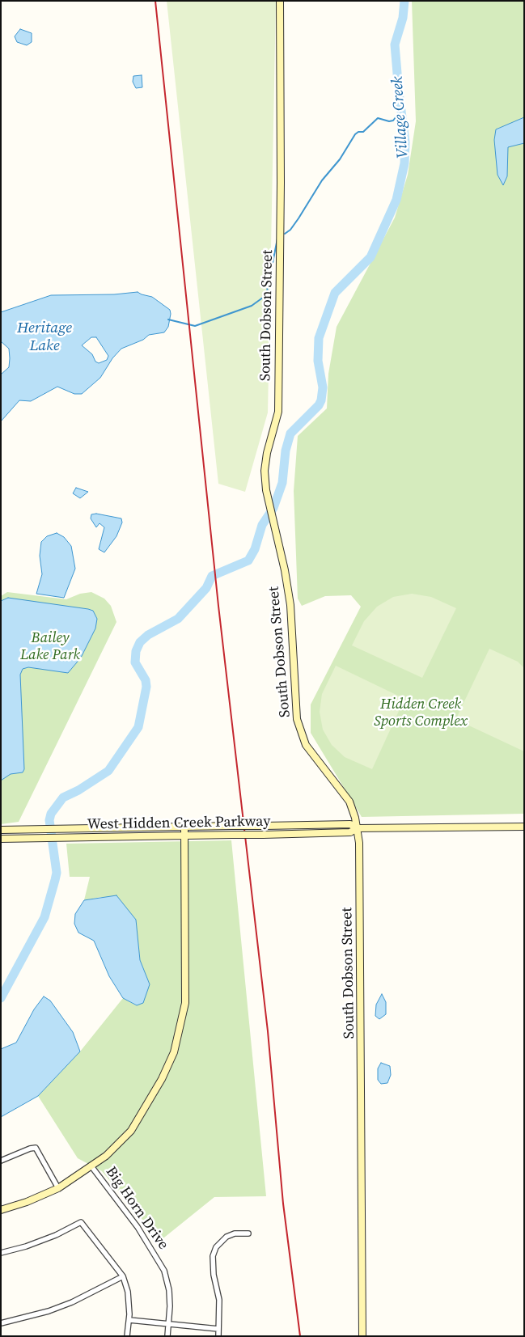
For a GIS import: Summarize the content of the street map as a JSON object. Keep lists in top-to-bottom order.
{
  "streets": {
    "street": ["South Dobson Street", "West Hidden Creek Parkway", "Big Horn Drive"]
  },
  "crossings": [
    ["South Dobson Street", "West Hidden Creek Parkway"]
  ],
  "water": ["Village Creek", "Heritage Lake"],
  "parks": ["Bailey Lake Park", "Hidden Creek Sports Complex"]
}
